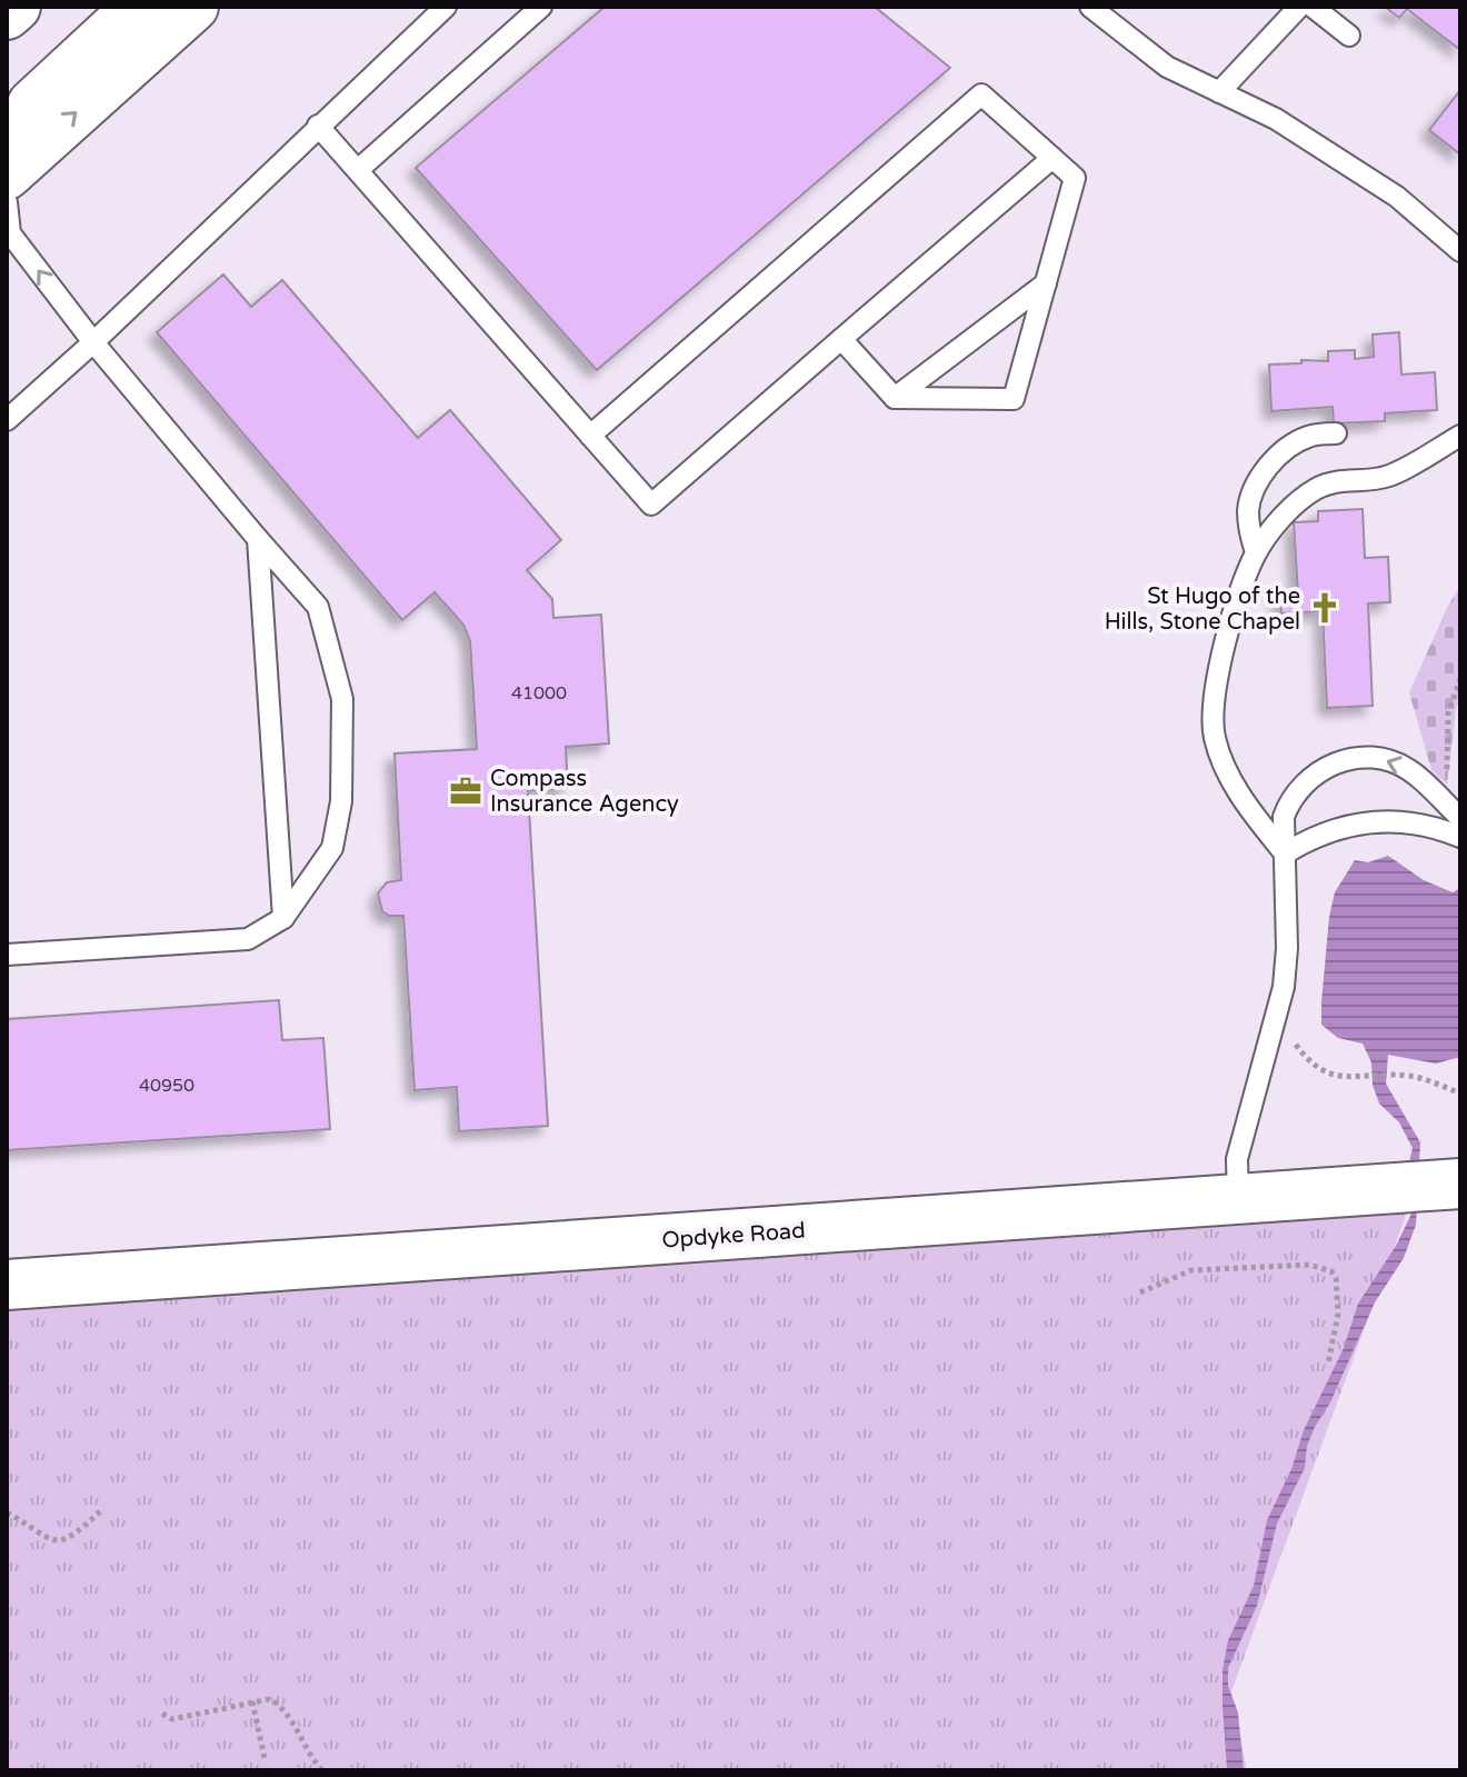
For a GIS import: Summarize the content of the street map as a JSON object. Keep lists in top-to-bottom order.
{
  "streets": {
    "main road": ["Opdyke Road"]
  },
  "places": {
    "church": ["St Hugo of the Hills, Stone Chapel"],
    "office": ["Compass Insurance Agency"]
  },
  "house_numbers": ["41000", "40950"]
}
